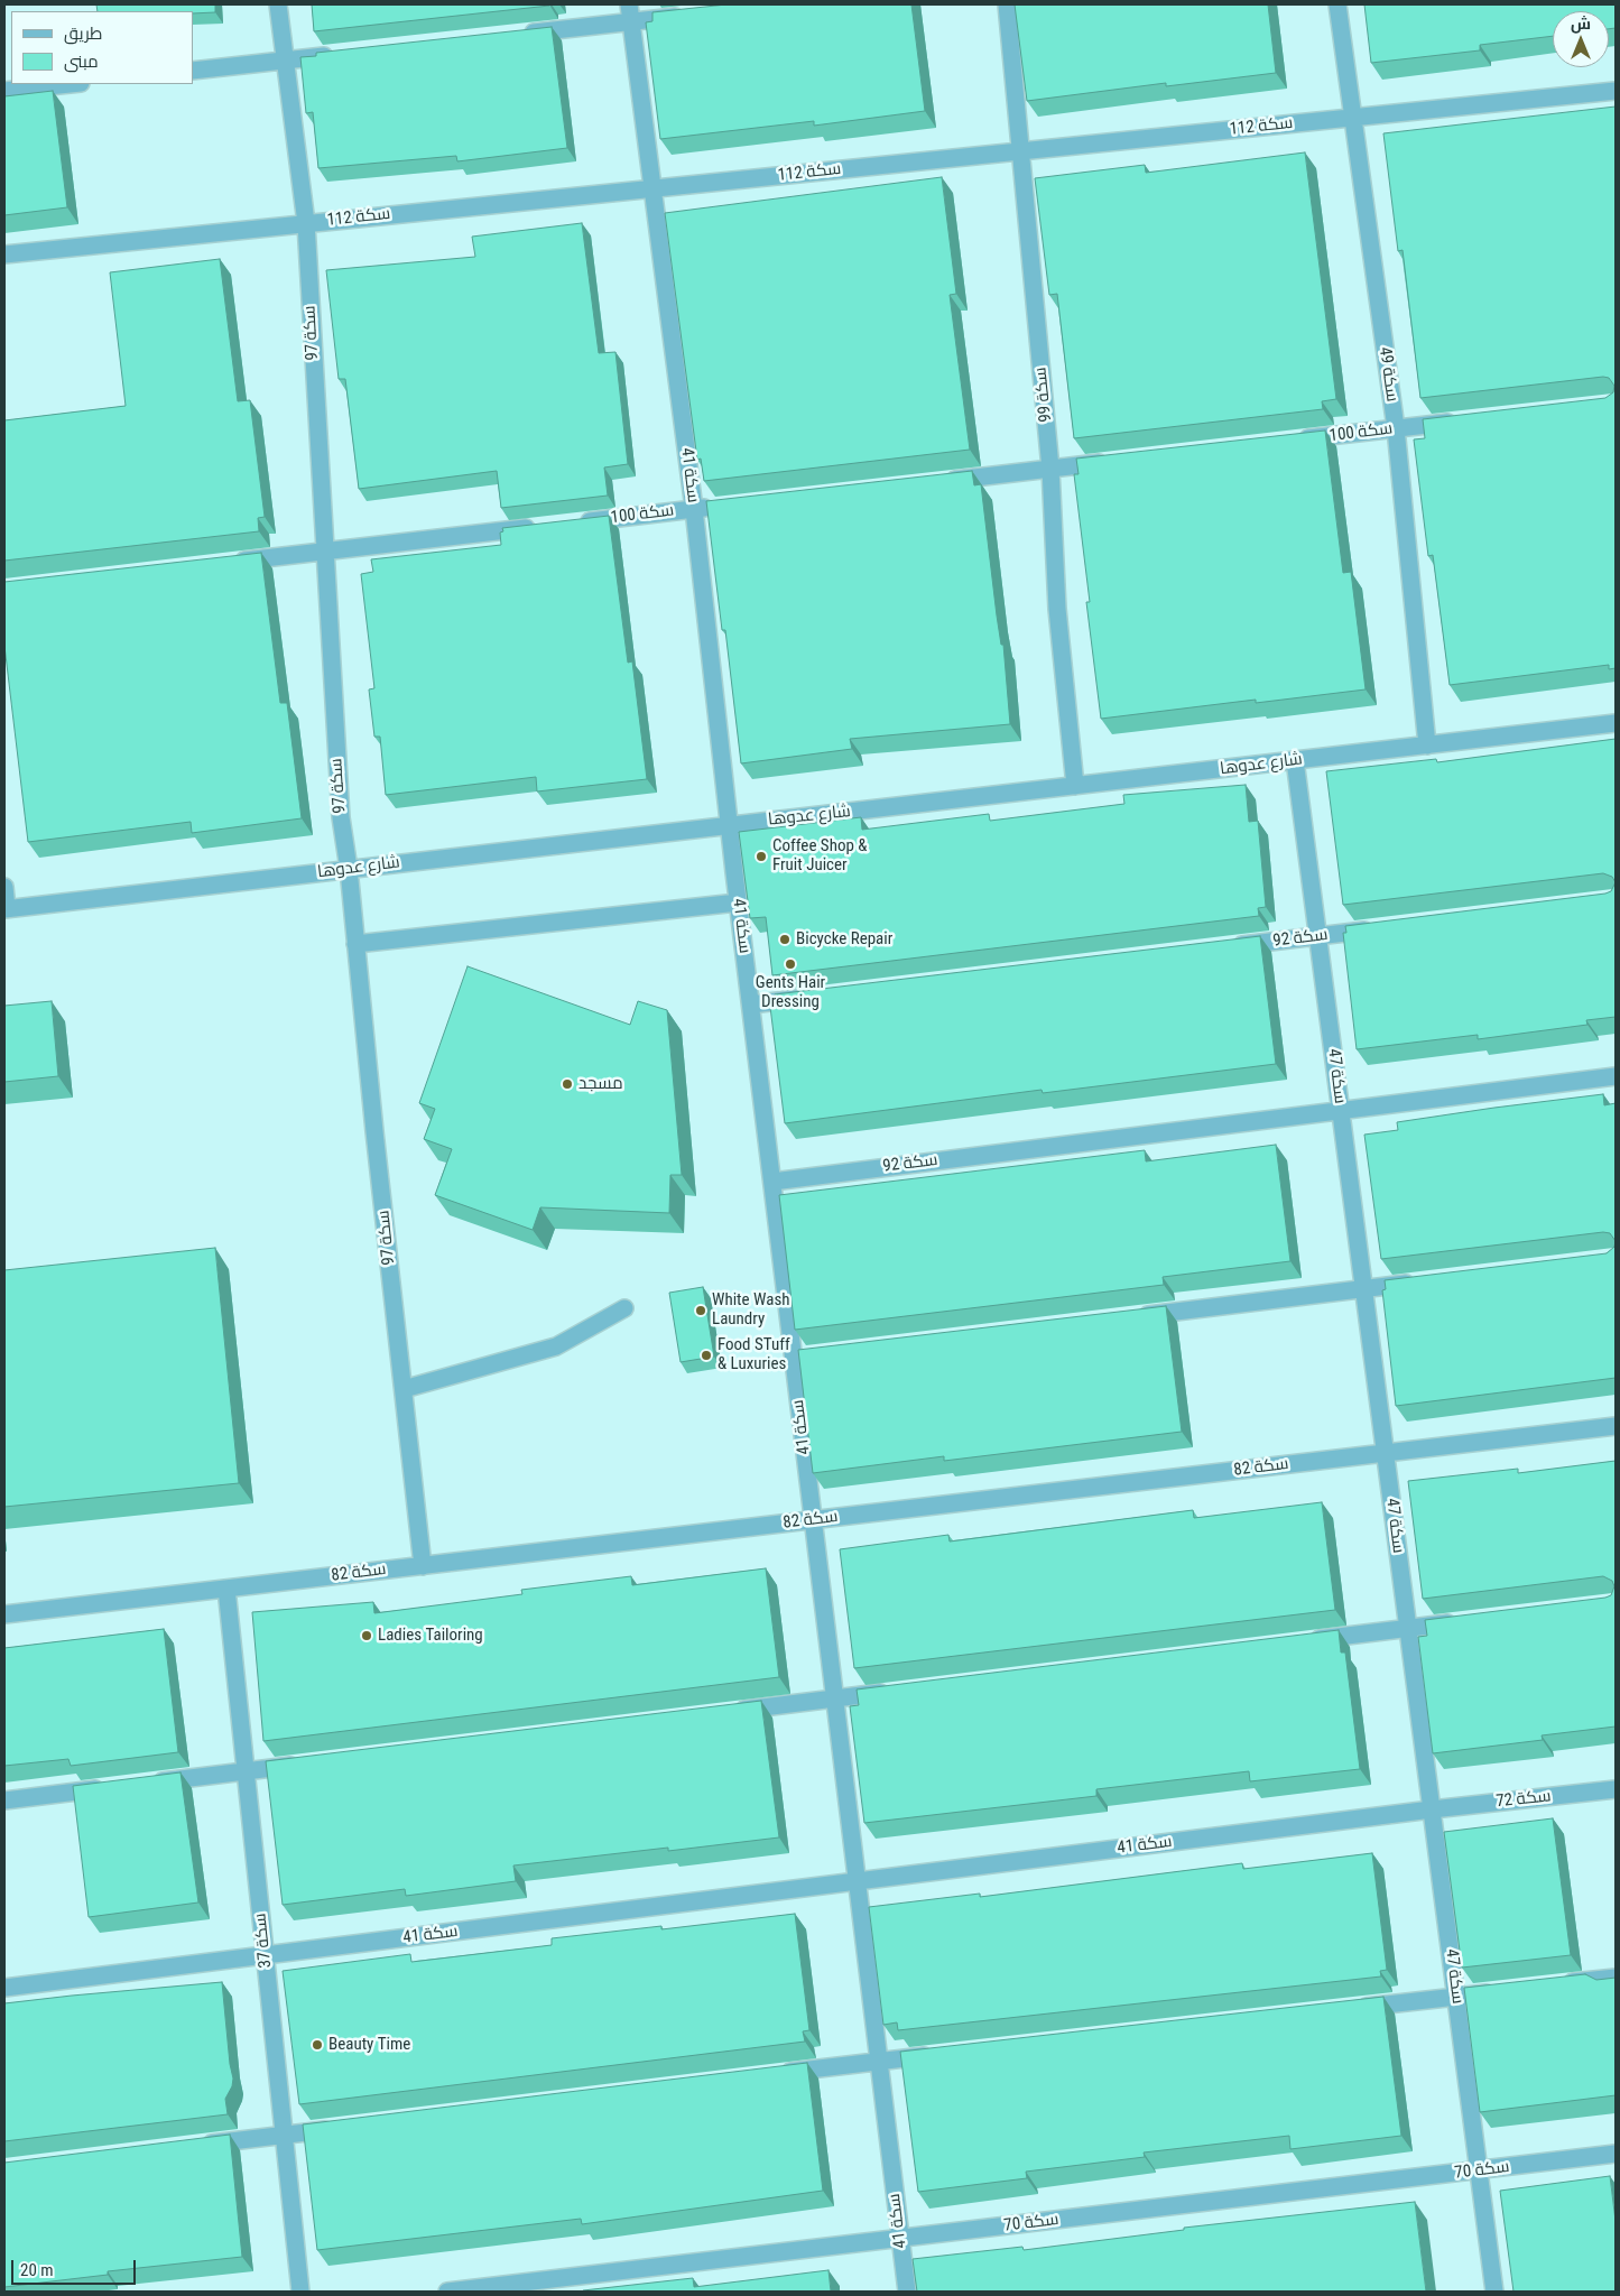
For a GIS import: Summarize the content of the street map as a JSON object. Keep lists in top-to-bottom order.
{
  "streets": {
    "street": [
      "سكة 112",
      "سكة 97",
      "سكة 49",
      "سكة 99",
      "سكة 100",
      "سكة 41",
      "شارع عدوها",
      "سكة 92",
      "سكة 47",
      "سكة 82",
      "سكة 72",
      "سكة 37",
      "سكة 70"
    ]
  },
  "crossings": [
    ["سكة 112", "سكة 97"],
    ["سكة 112", "سكة 49"],
    ["سكة 112", "سكة 99"],
    ["سكة 112", "سكة 41"],
    ["سكة 97", "شارع عدوها"],
    ["سكة 97", "سكة 82"],
    ["سكة 49", "سكة 100"],
    ["سكة 49", "شارع عدوها"],
    ["سكة 99", "شارع عدوها"],
    ["سكة 100", "سكة 41"],
    ["سكة 41", "شارع عدوها"],
    ["سكة 41", "سكة 92"],
    ["سكة 41", "سكة 47"],
    ["سكة 41", "سكة 82"],
    ["سكة 41", "سكة 72"],
    ["سكة 41", "سكة 37"],
    ["سكة 41", "سكة 70"],
    ["شارع عدوها", "سكة 47"],
    ["سكة 92", "سكة 47"],
    ["سكة 47", "سكة 82"],
    ["سكة 47", "سكة 72"],
    ["سكة 47", "سكة 70"],
    ["سكة 82", "سكة 37"]
  ],
  "places": [
    "Coffee Shop & Fruit Juicer",
    "Bicycke Repair",
    "Gents Hair Dressing",
    "مسجد",
    "White Wash Laundry",
    "Food STuff & Luxuries",
    "Ladies Tailoring",
    "Beauty Time"
  ],
  "legend": ["طريق", "مبنى"],
  "scale_bar": "20 m",
  "north": "top"
}
